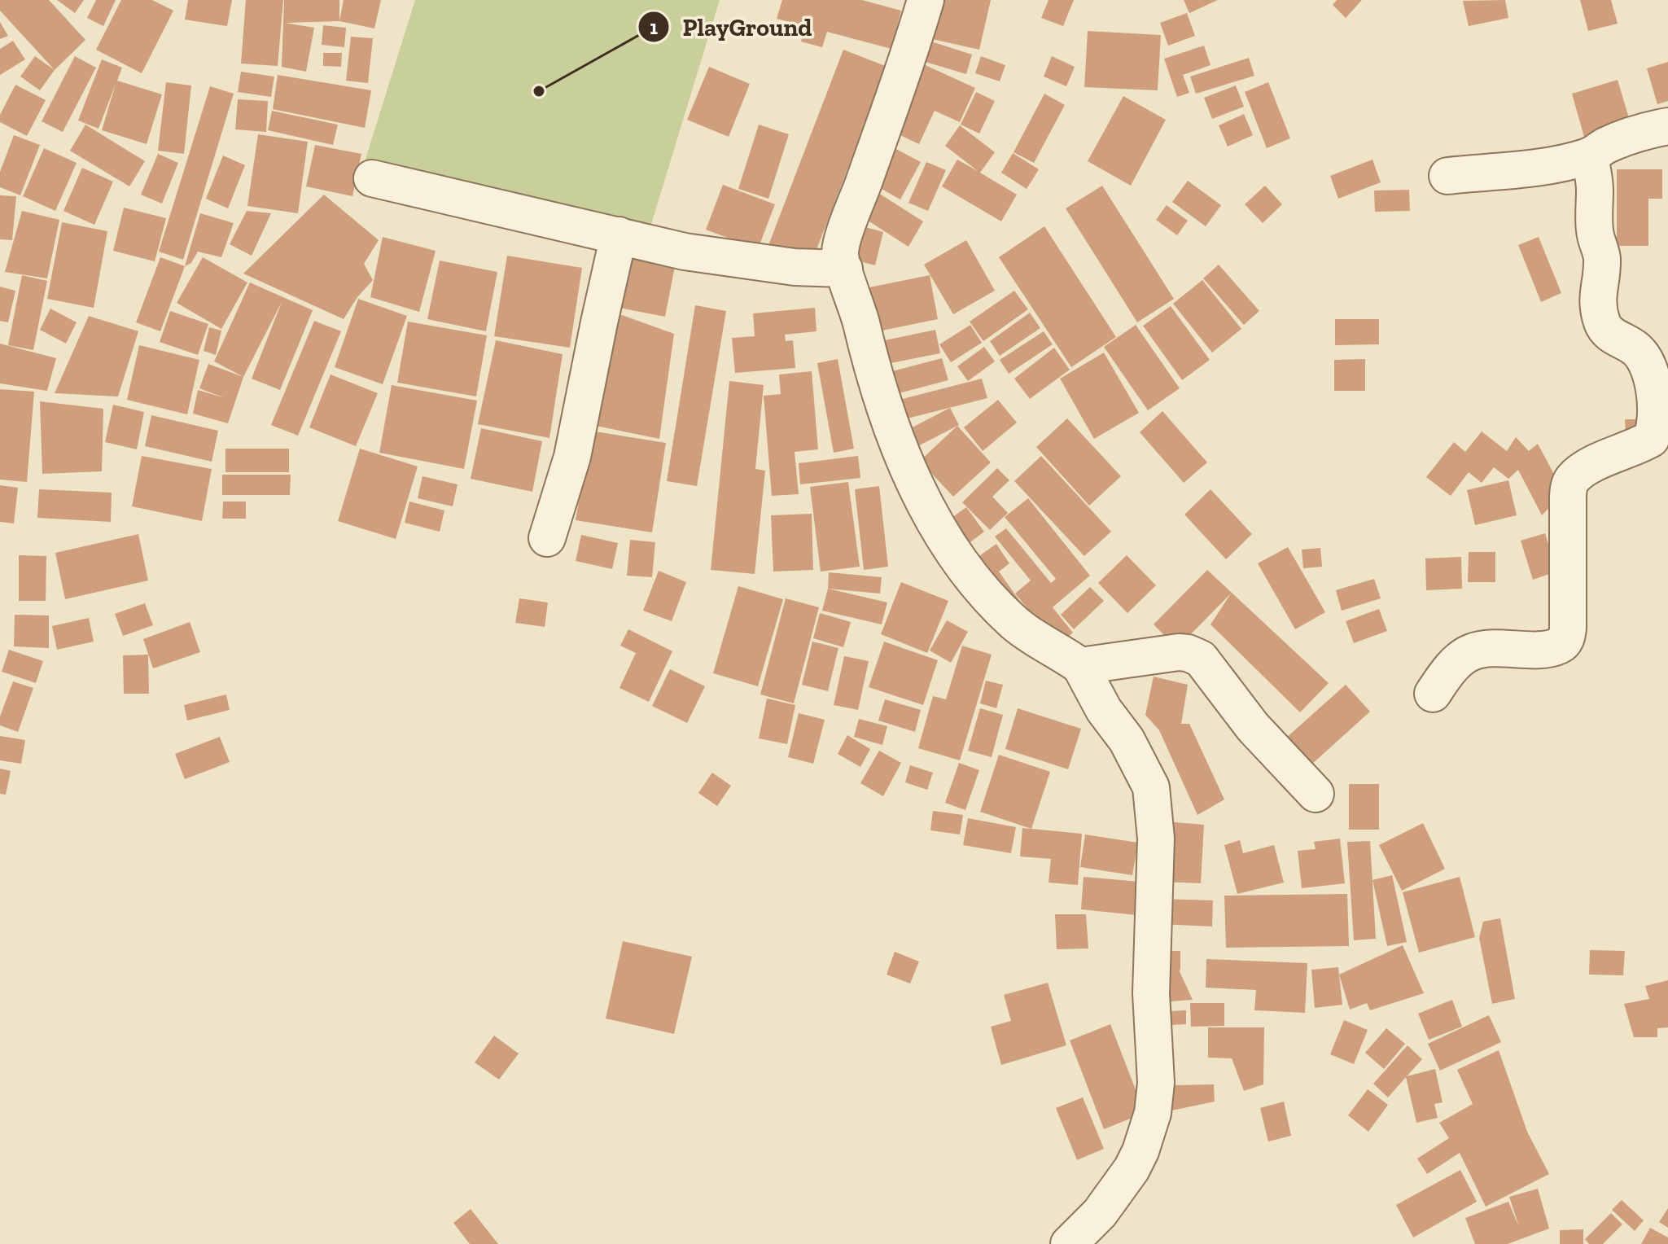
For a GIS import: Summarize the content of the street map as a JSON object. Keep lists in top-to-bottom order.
{
  "places": ["PlayGround"]
}
